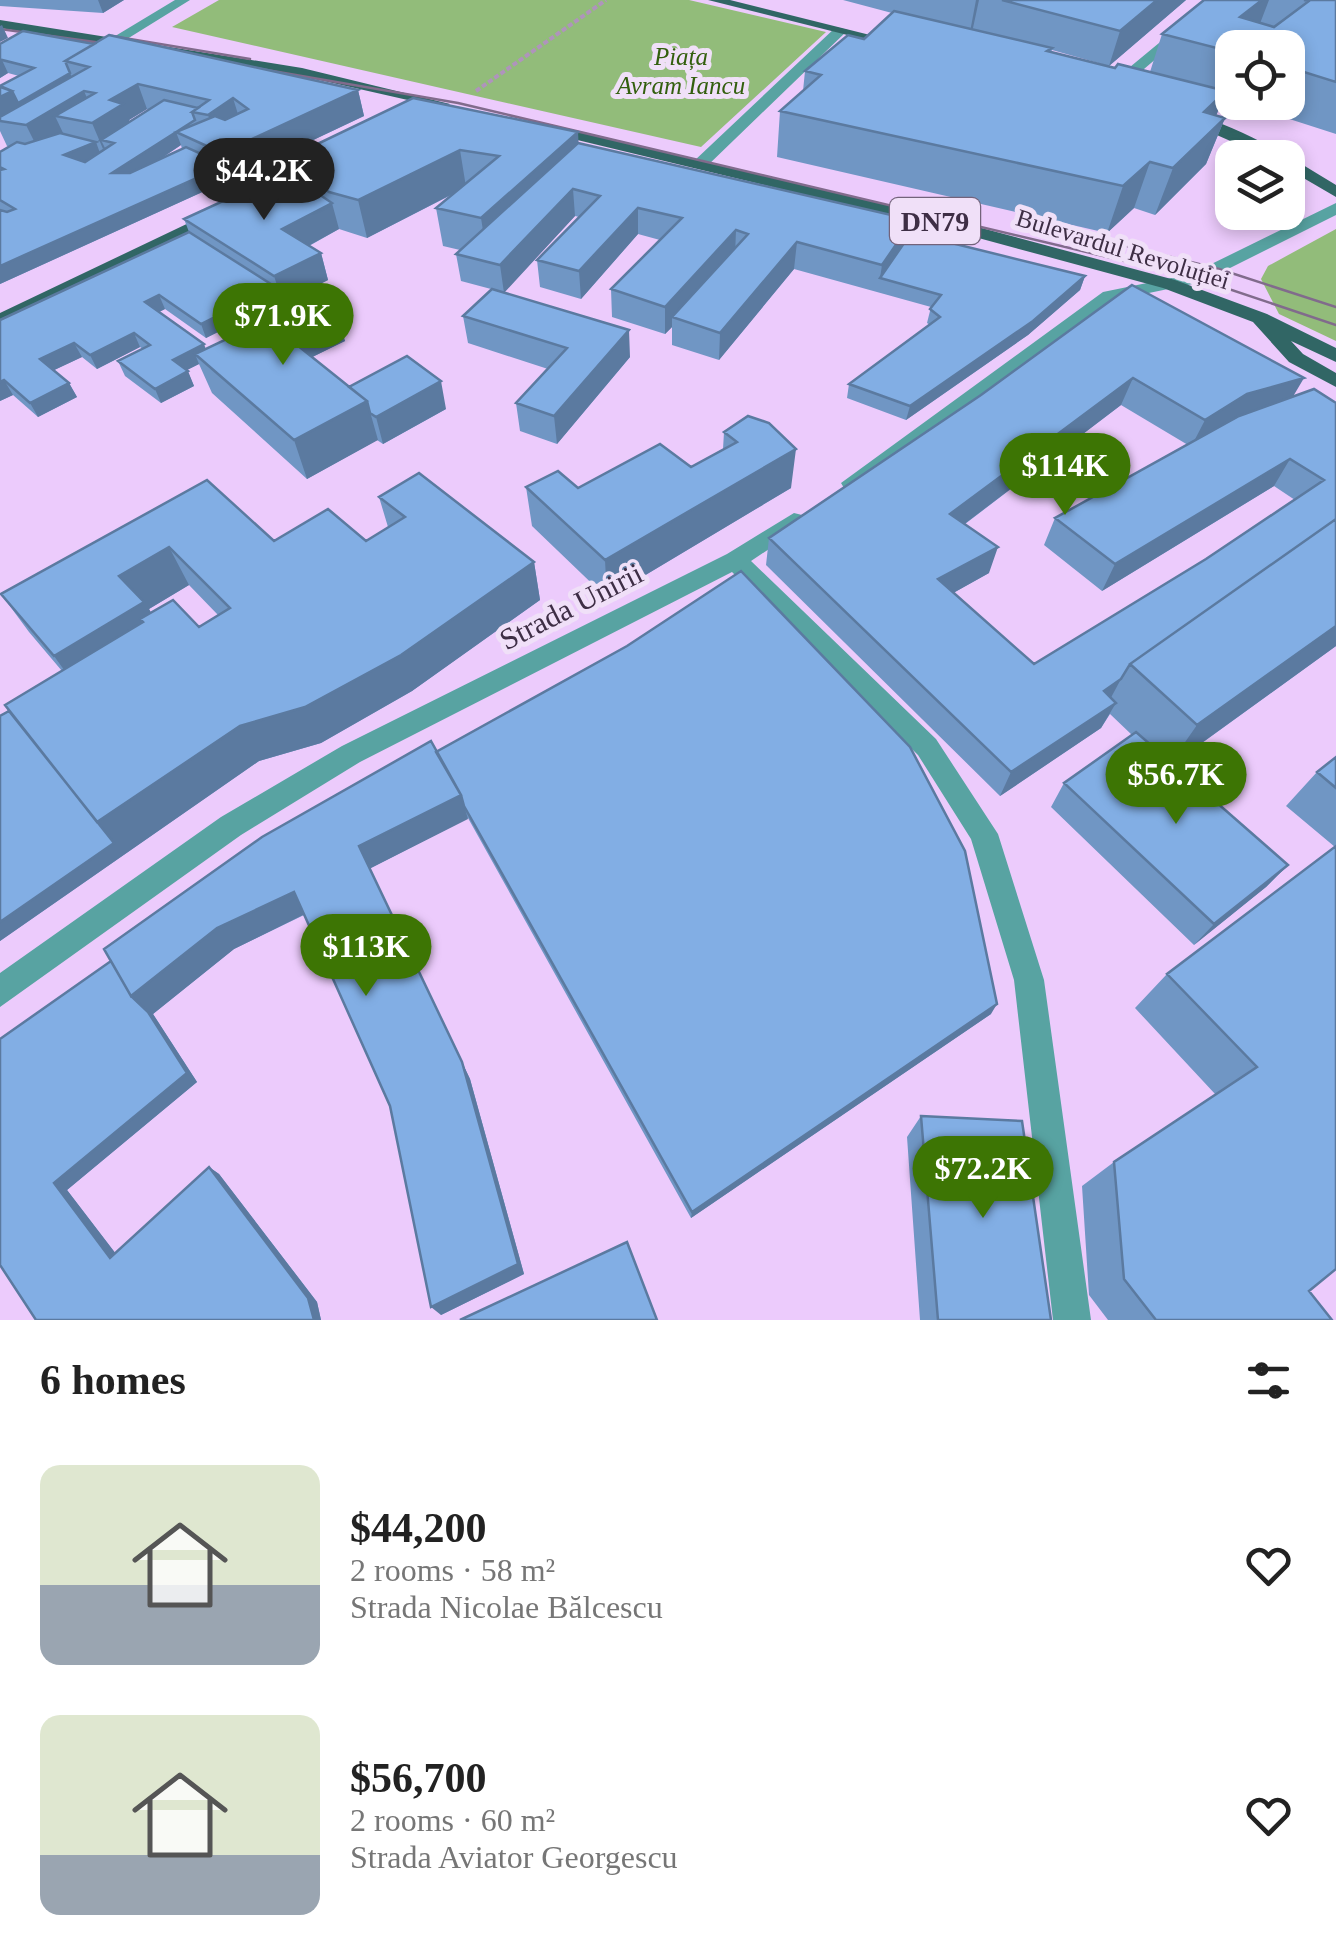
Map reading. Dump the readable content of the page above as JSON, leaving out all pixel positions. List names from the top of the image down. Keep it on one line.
{"streets":{"main road":["DN79","Bulevardul Revoluției"],"street":["Strada Unirii"]},"crossings":[["DN79","Bulevardul Revoluției"]],"parks":["Piața Avram Iancu"],"page":{"price":["$44.2K","$71.9K","$114K","$56.7K","$113K","$72.2K"],"heading":"6 homes","list":[{"name":"$44,200","note":"2 rooms · 58 m² · Strada Nicolae Bălcescu"},{"name":"$56,700","note":"2 rooms · 60 m² · Strada Aviator Georgescu"}]}}
